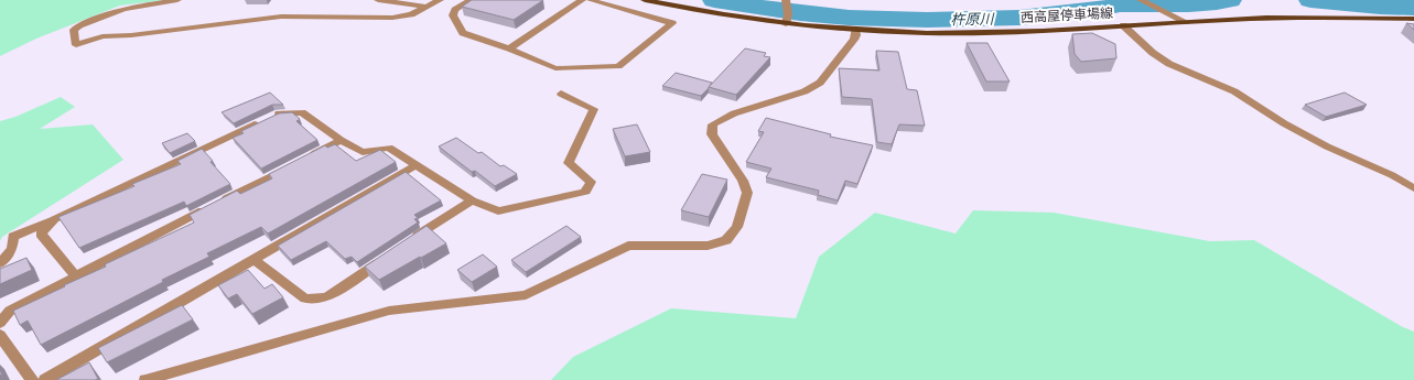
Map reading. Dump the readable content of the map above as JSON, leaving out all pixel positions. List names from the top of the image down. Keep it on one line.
{"streets":{"main road":["西高屋停車場線"]},"water":["杵原川"]}
